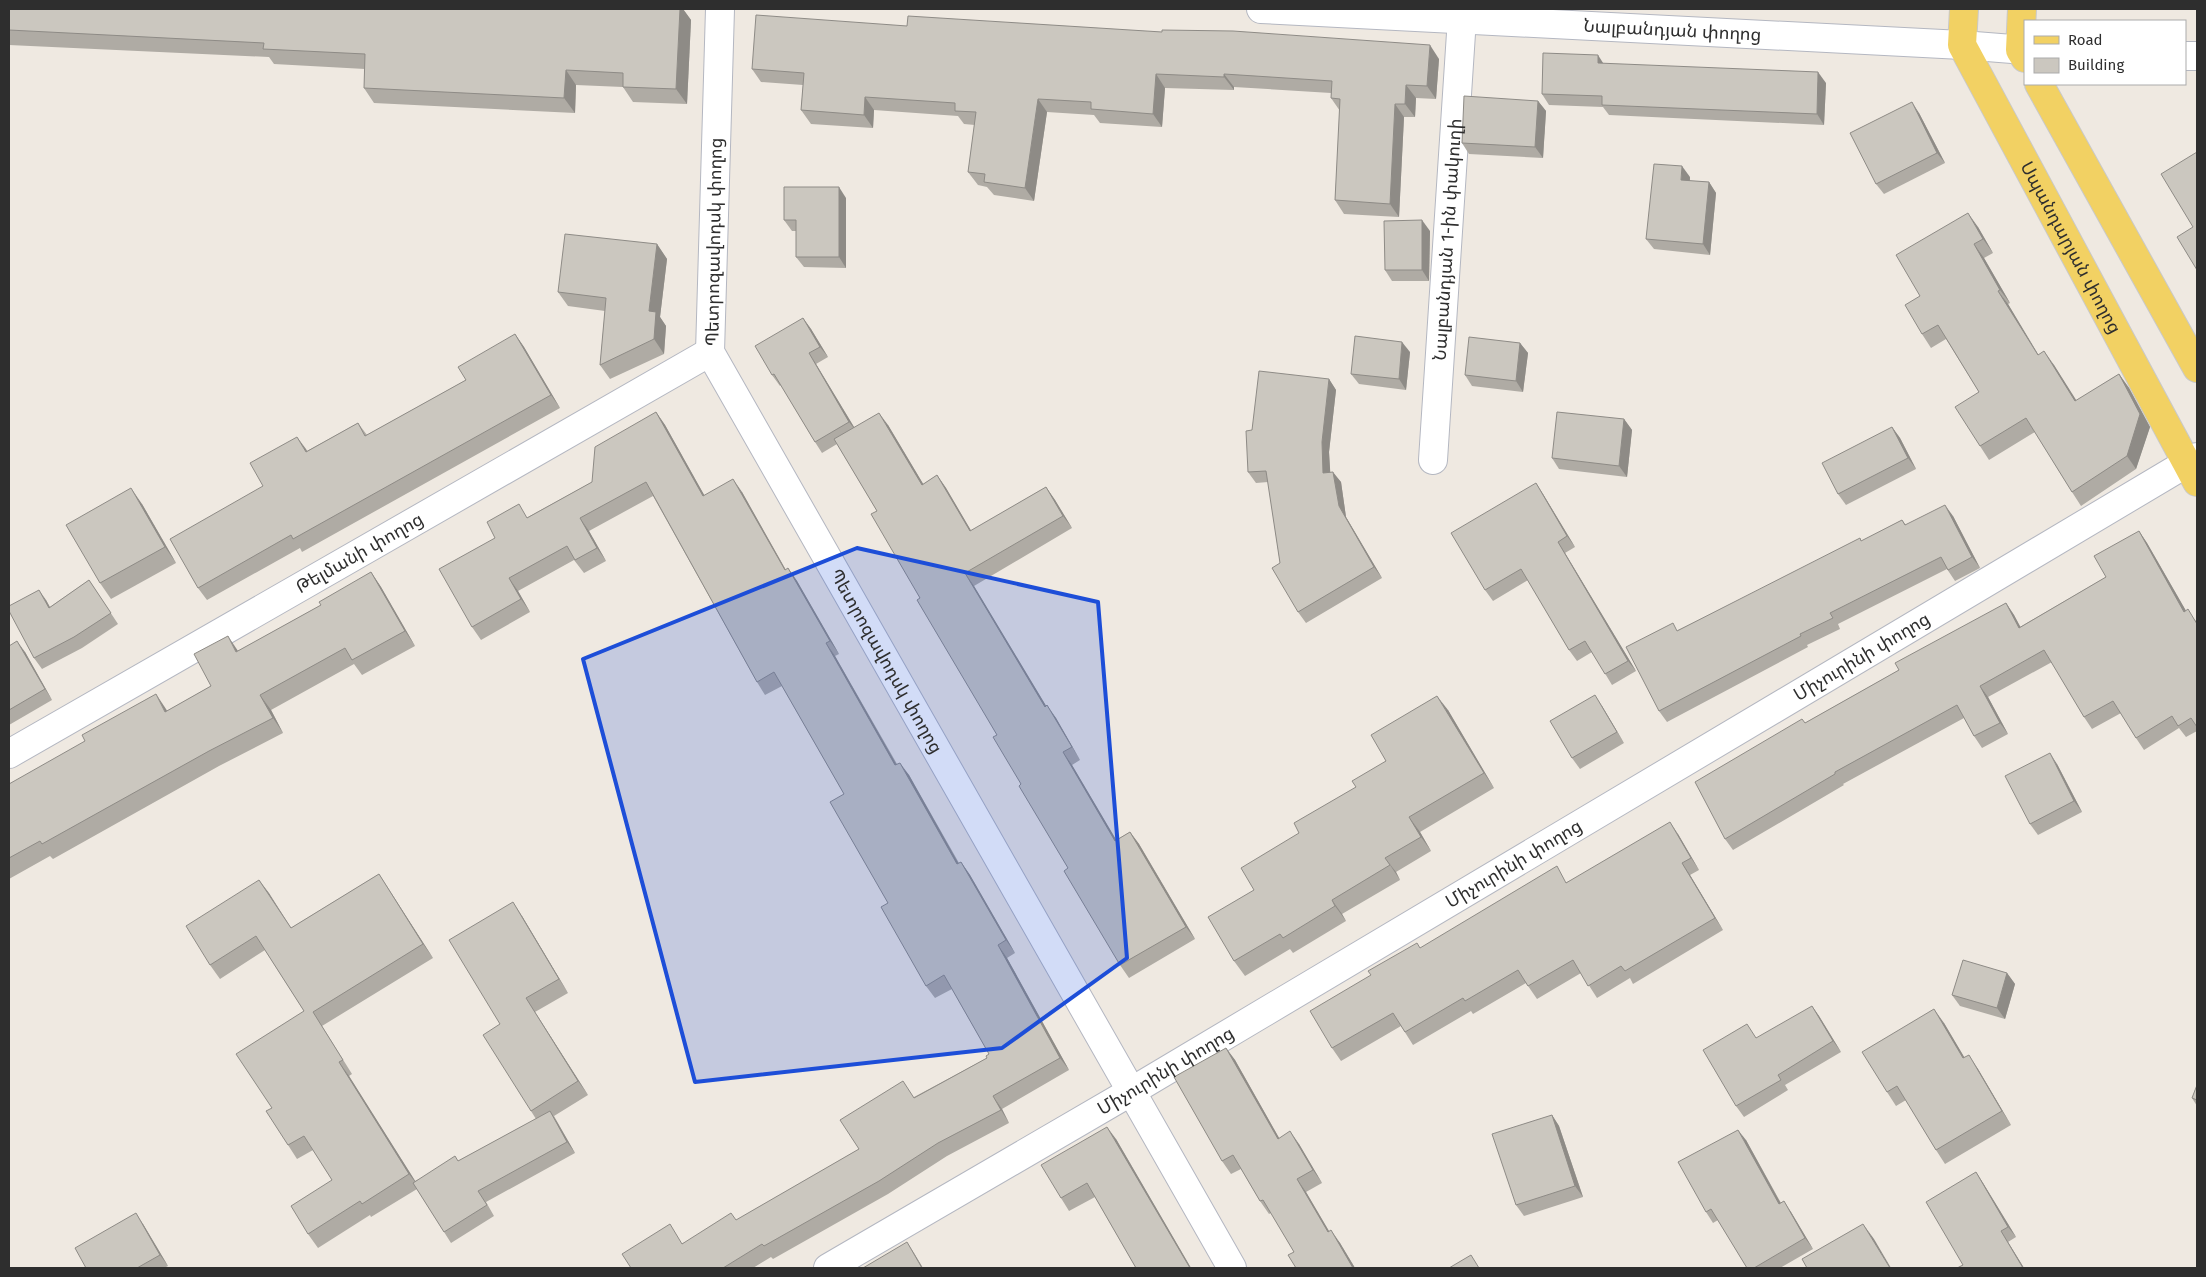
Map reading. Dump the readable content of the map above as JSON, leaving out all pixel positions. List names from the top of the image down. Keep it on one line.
{"streets":{"main road":["Սպանդարյան փողոց"],"street":["Նալբանդյան փողոց","Նալբանդյան 1-ին փակուղի","Պետրոզավոդսկ փողոց","Թելմանի փողոց","Միչուրինի փողոց"]},"crossings":[["Նալբանդյան փողոց","Նալբանդյան 1-ին փակուղի"],["Նալբանդյան փողոց","Սպանդարյան փողոց"],["Պետրոզավոդսկ փողոց","Թելմանի փողոց"],["Պետրոզավոդսկ փողոց","Միչուրինի փողոց"],["Սպանդարյան փողոց","Միչուրինի փողոց"]],"legend":["Road","Building"]}
